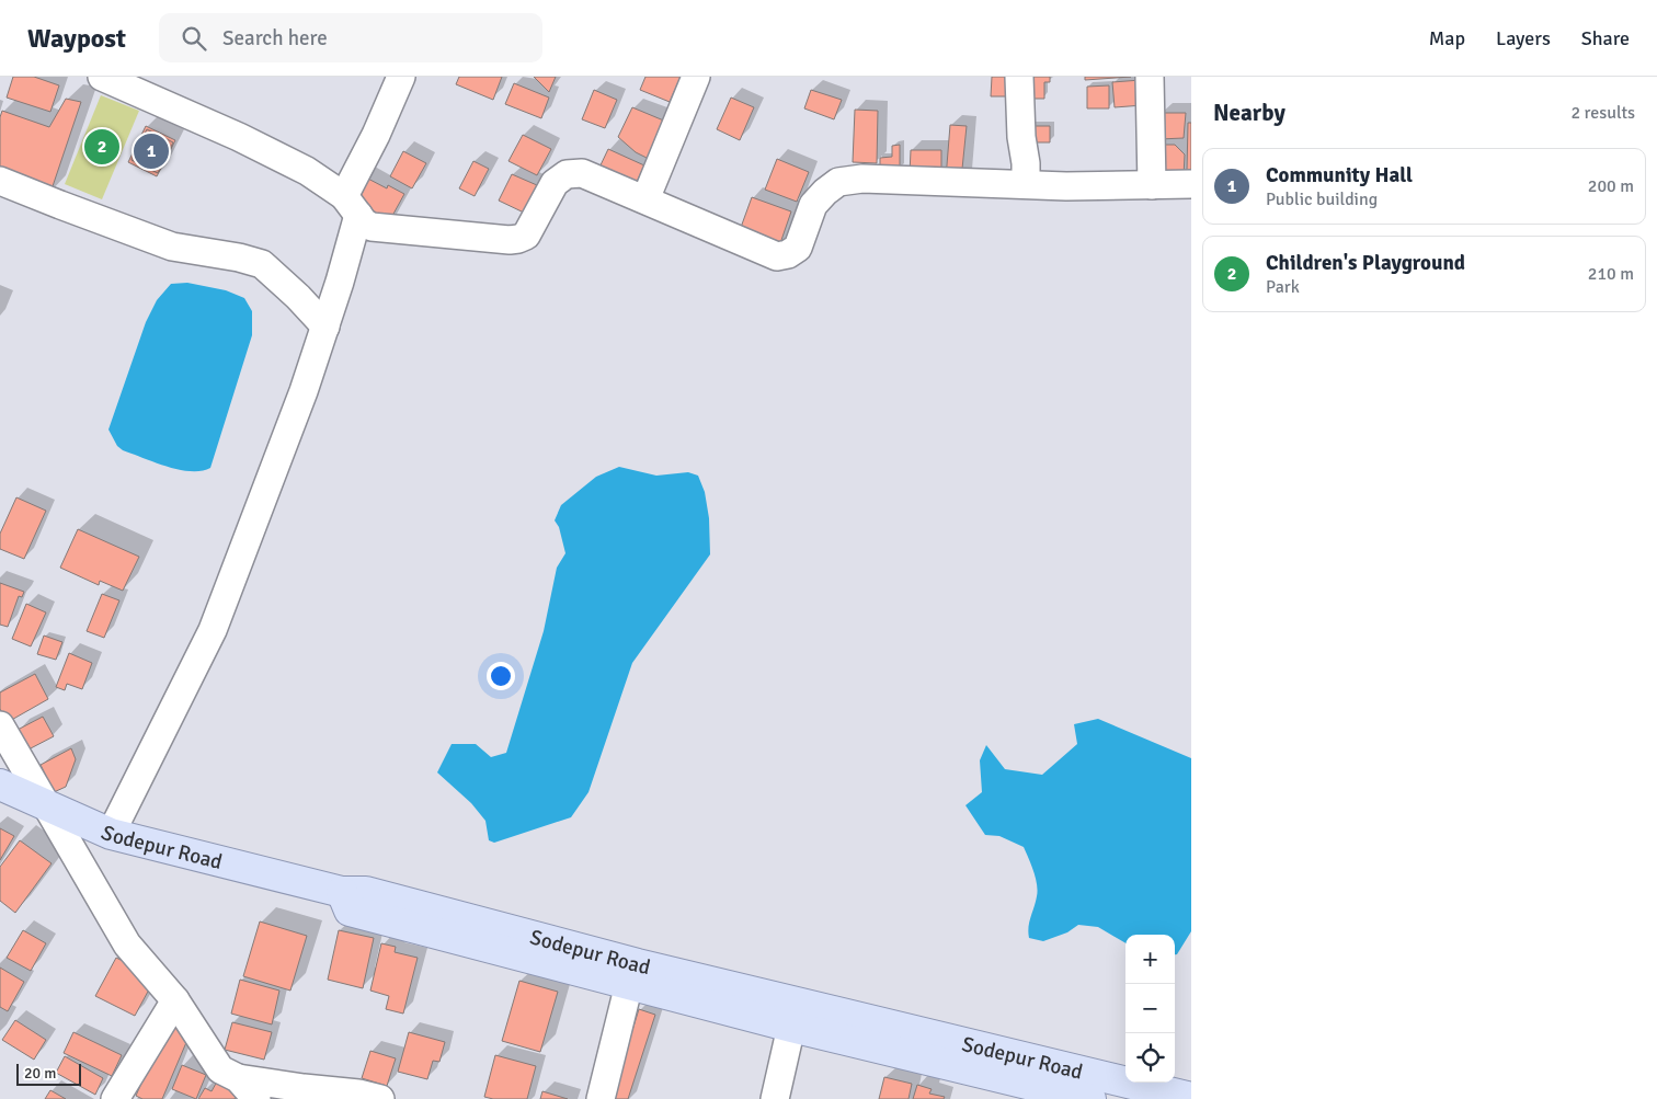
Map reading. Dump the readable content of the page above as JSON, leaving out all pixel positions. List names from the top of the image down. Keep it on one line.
{"streets":{"main road":["Sodepur Road"]},"scale_bar":"20 m","page":{"header":"Waypost","search":"Search here","nav":["Map","Layers","Share"],"heading":["Nearby","2 results"],"pins":["2","1"],"list":[{"mark":"1","name":"Community Hall","note":"Public building","value":"200 m"},{"mark":"2","name":"Children's Playground","note":"Park","value":"210 m"}],"map_buttons":["+","−"],"scale":"20 m"}}
